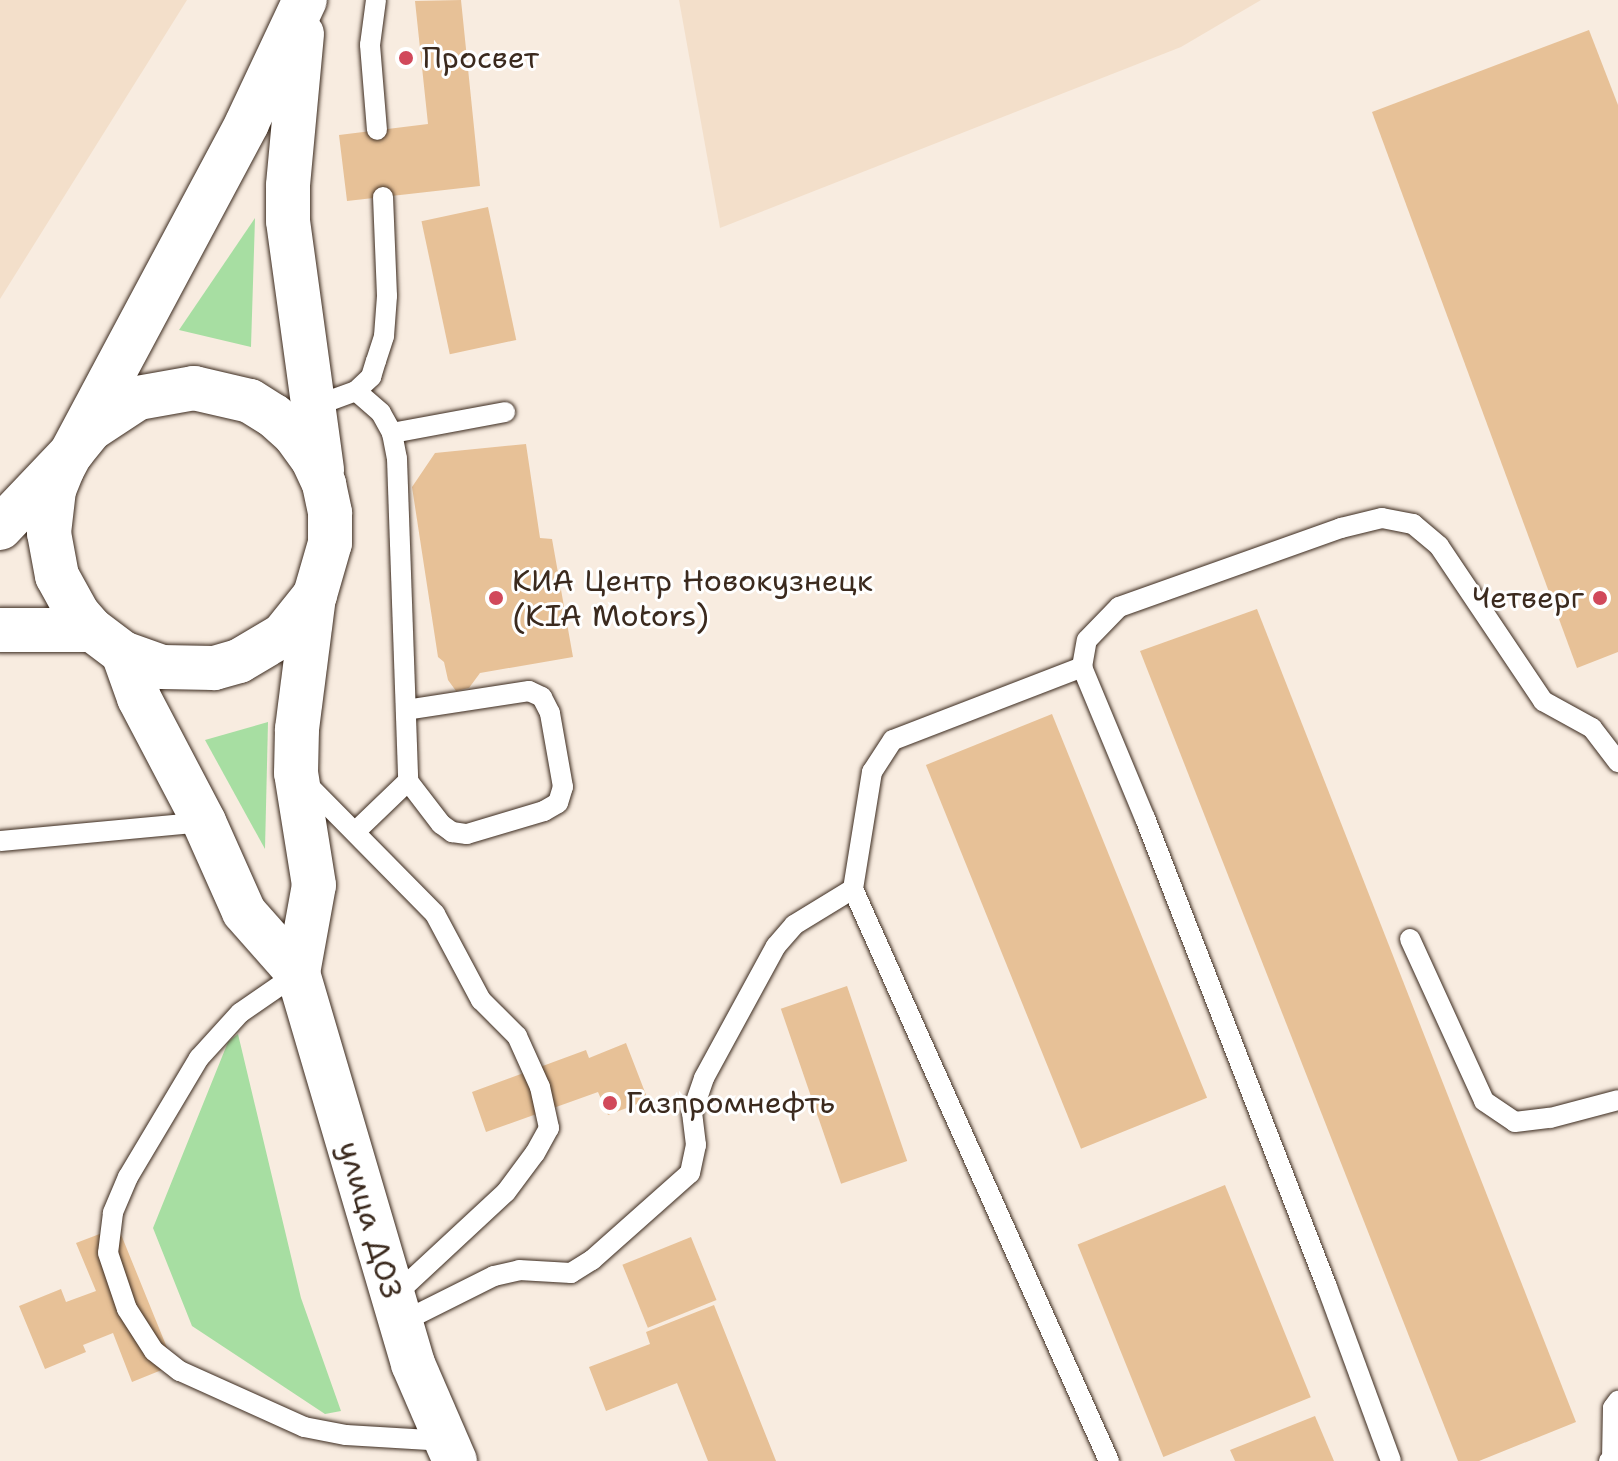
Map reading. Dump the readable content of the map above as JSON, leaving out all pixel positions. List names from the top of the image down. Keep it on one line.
{"streets":{"main road":["улица ДОЗ"]},"places":["Просвет","КИА Центр Новокузнецк (KIA Motors)","Четверг","Газпромнефть"]}
